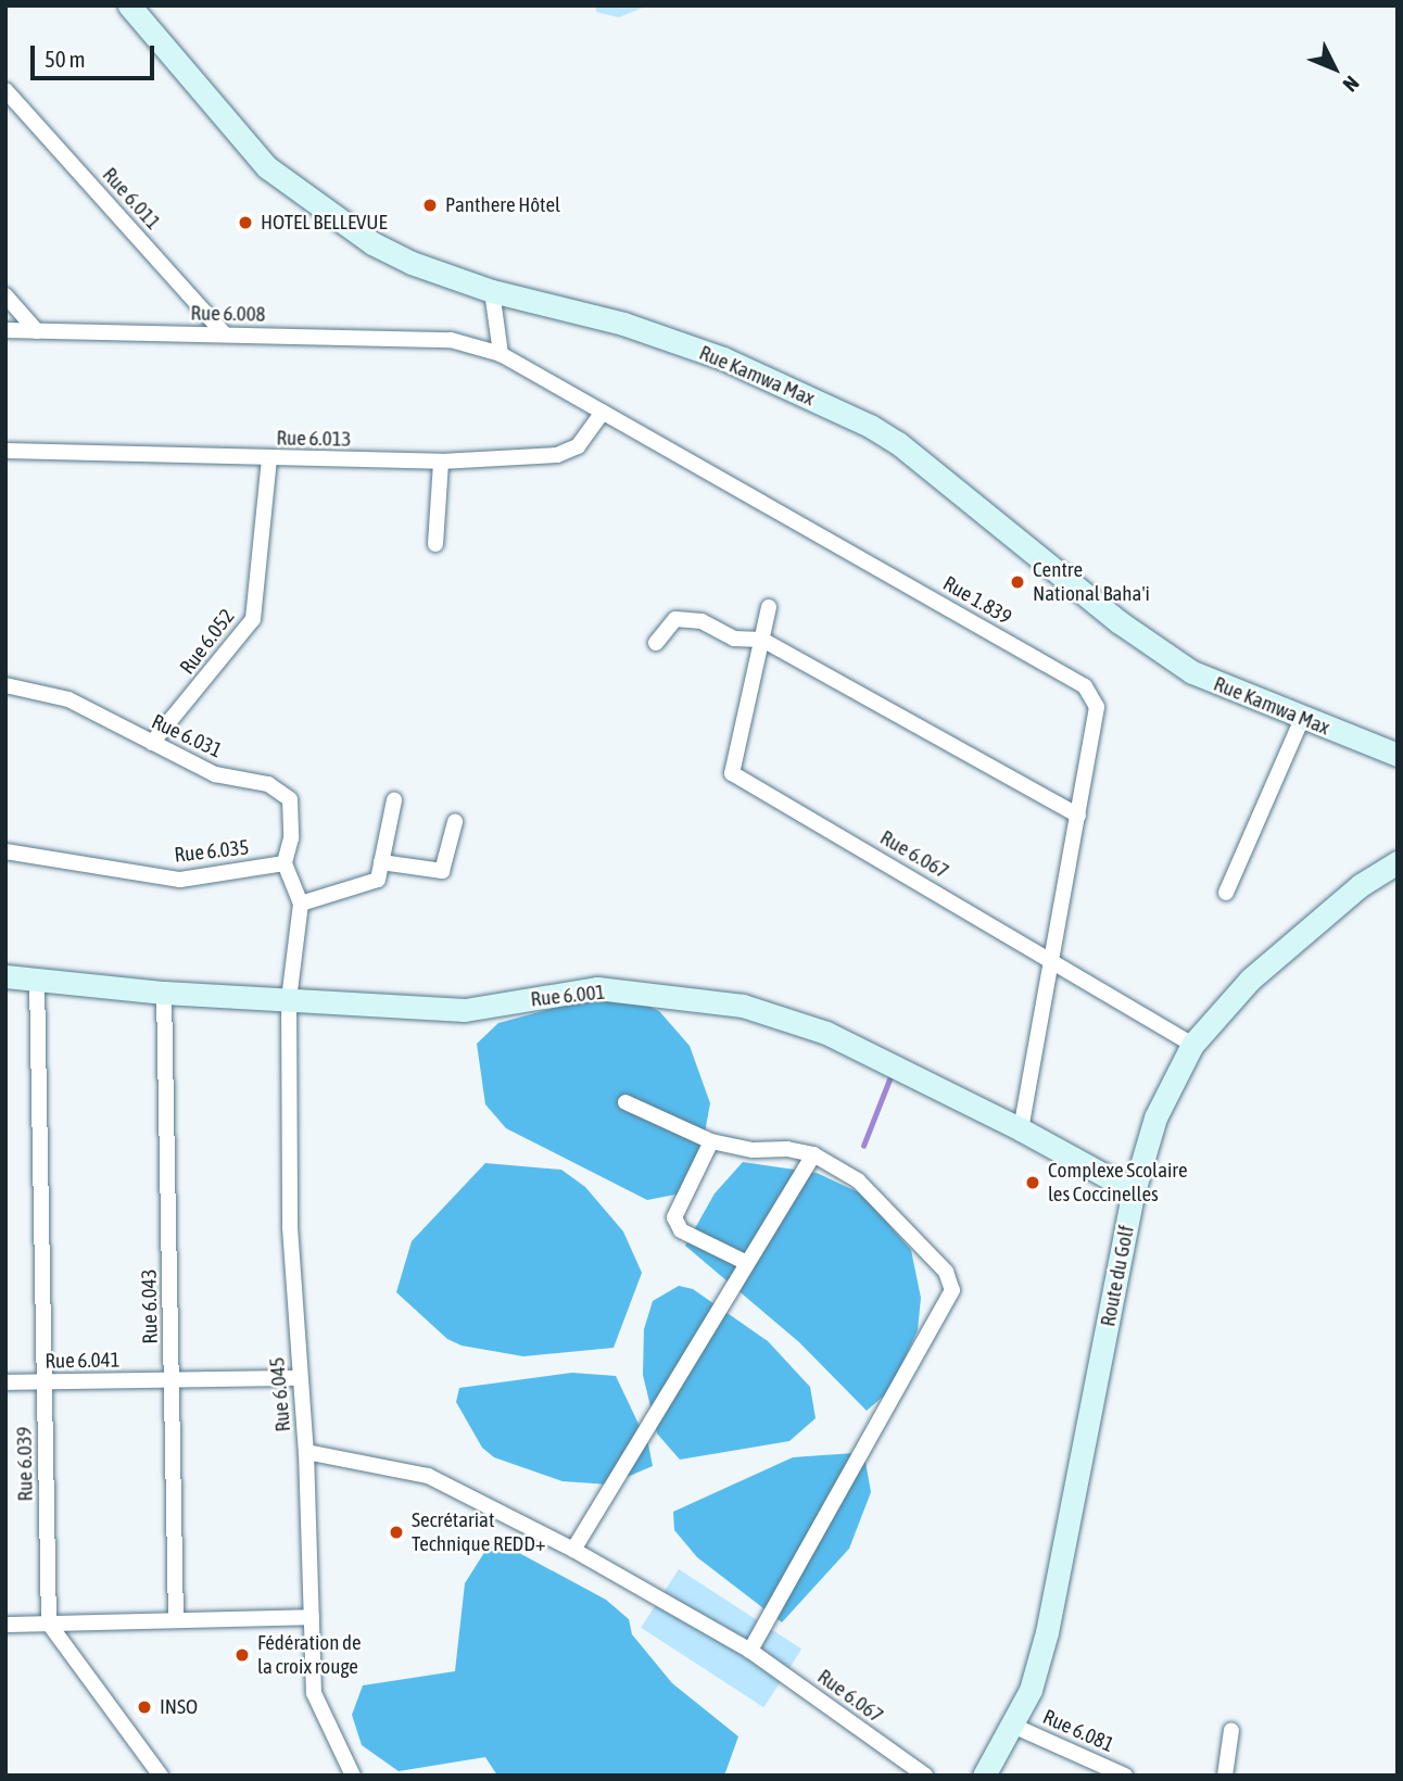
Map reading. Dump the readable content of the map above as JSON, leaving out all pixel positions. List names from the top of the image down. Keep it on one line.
{"streets":{"main road":["Rue Kamwa Max","Rue 6.001","Route du Golf"],"street":["Rue 6.011","Rue 6.008","Rue 6.013","Rue 1.839","Rue 6.052","Rue 6.031","Rue 6.035","Rue 6.067","Rue 6.043","Rue 6.041","Rue 6.045","Rue 6.039","Rue 6.081"]},"crossings":[["Rue 6.011","Rue 6.008"],["Rue 6.008","Rue 1.839"],["Rue 6.013","Rue 1.839"],["Rue 6.013","Rue 6.052"],["Rue 1.839","Rue 6.067"],["Rue 1.839","Rue 6.001"],["Rue 6.052","Rue 6.031"],["Rue 6.031","Rue 6.035"],["Rue 6.067","Route du Golf"],["Rue 6.067","Rue 6.045"],["Rue 6.001","Route du Golf"],["Rue 6.001","Rue 6.043"],["Rue 6.001","Rue 6.045"],["Rue 6.001","Rue 6.039"],["Route du Golf","Rue 6.081"],["Rue 6.043","Rue 6.041"],["Rue 6.041","Rue 6.045"],["Rue 6.041","Rue 6.039"]],"places":["Panthere Hôtel","HOTEL BELLEVUE","Centre National Baha'i","Complexe Scolaire les Coccinelles","Secrétariat Technique REDD+","Fédération de la croix rouge","INSO"],"scale_bar":"50 m","north":"bottom right"}
